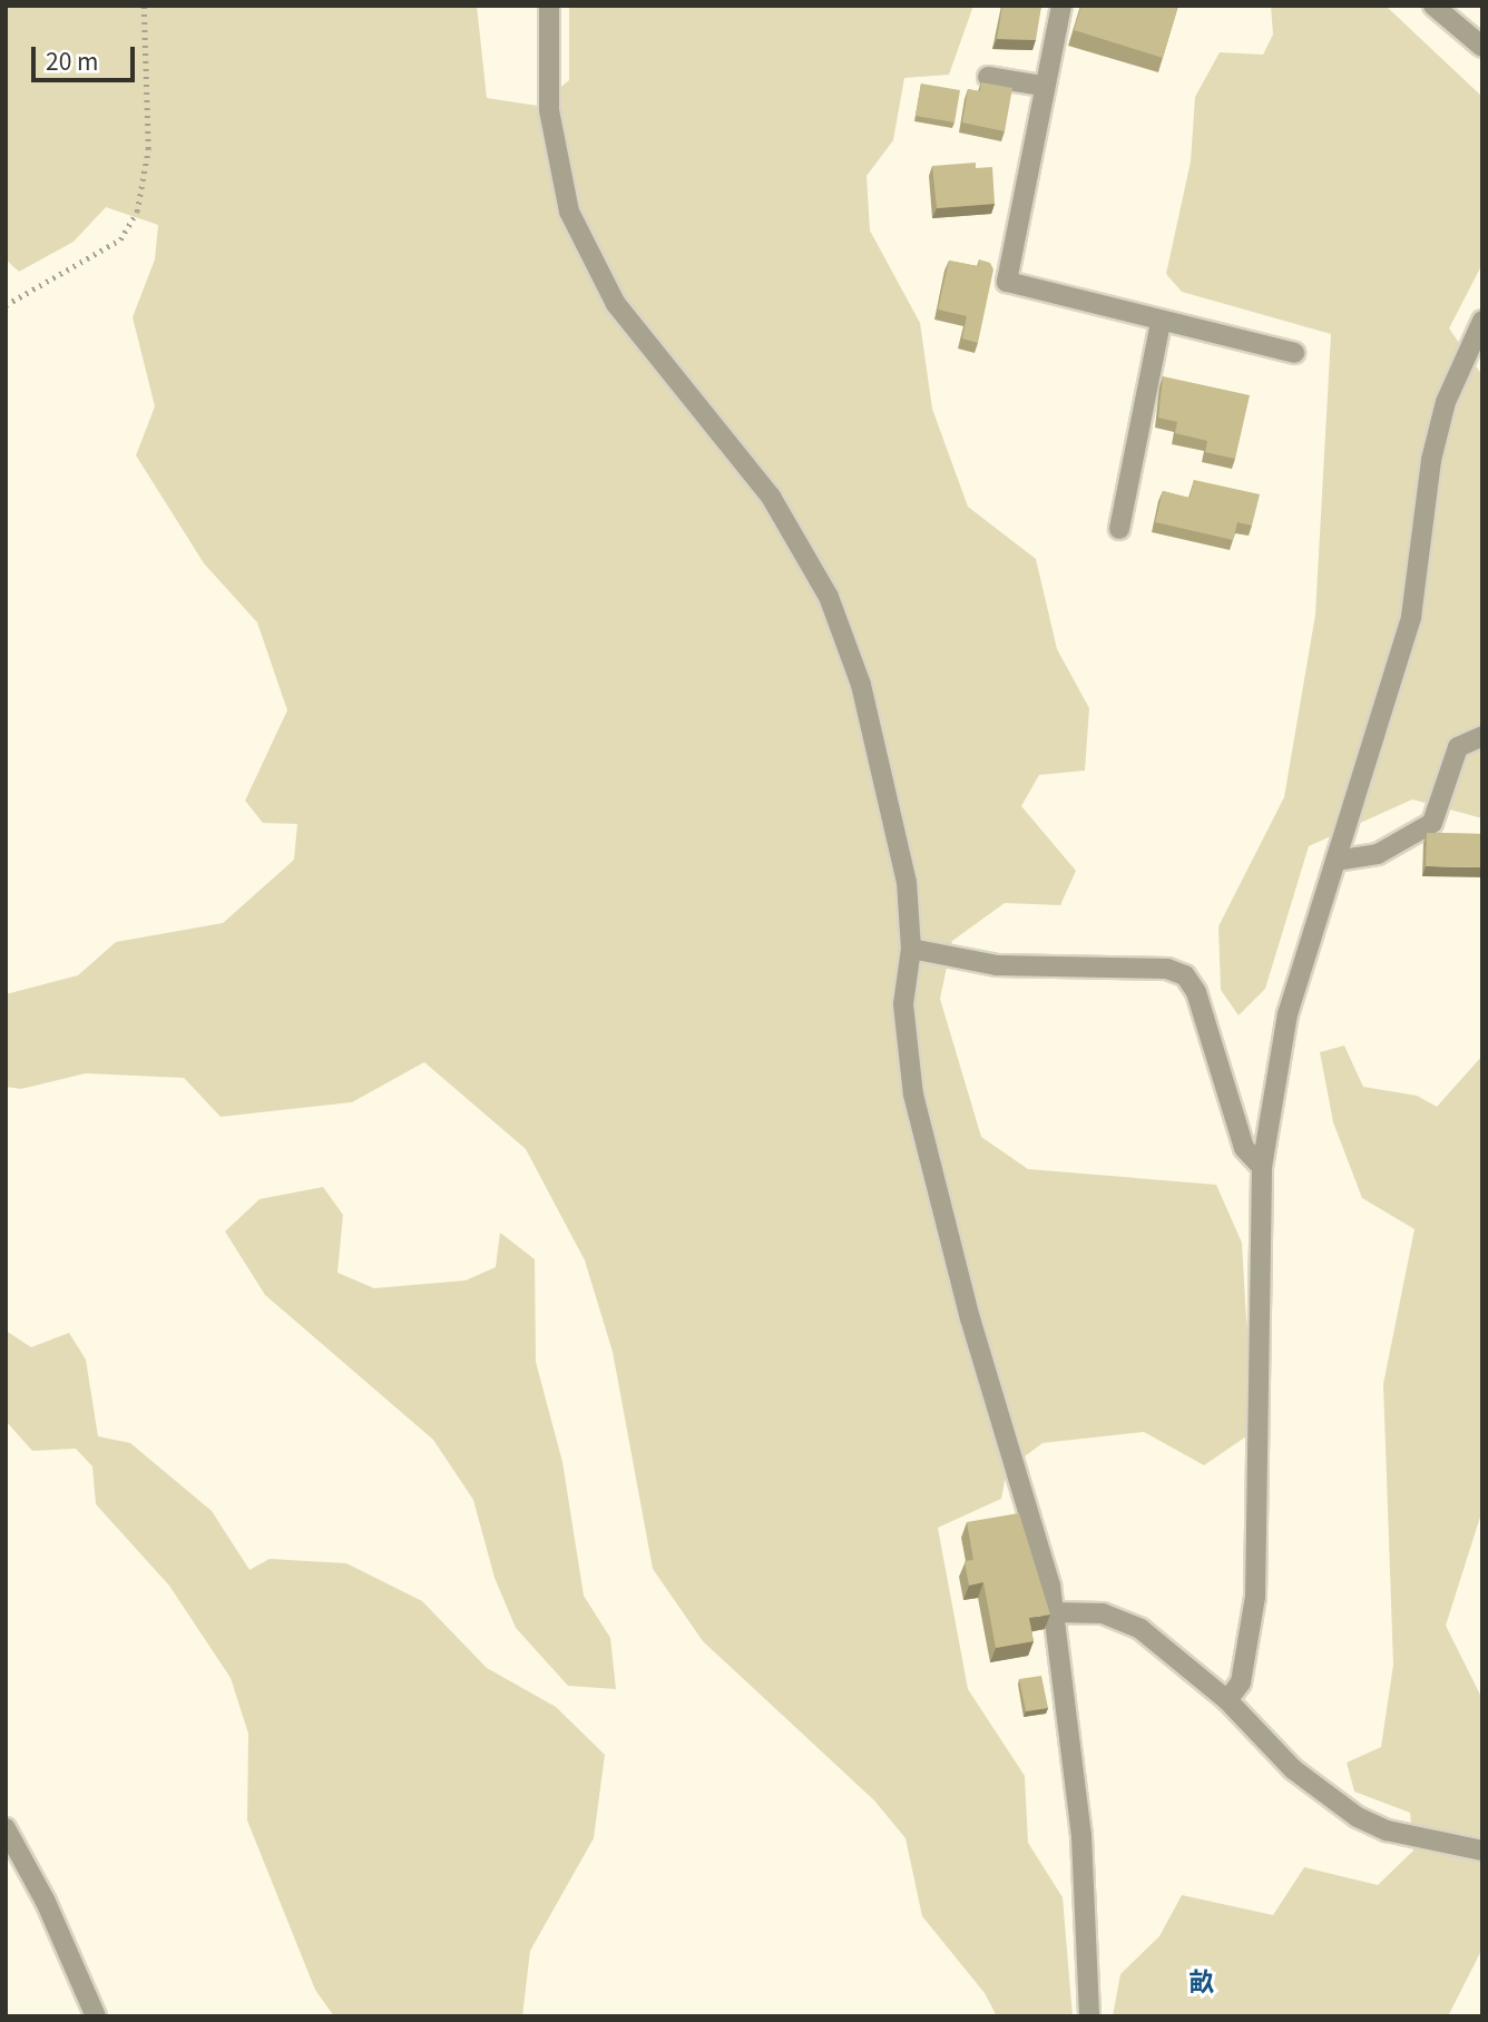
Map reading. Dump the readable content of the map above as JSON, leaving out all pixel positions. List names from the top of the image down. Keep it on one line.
{"districts":["畝"],"scale_bar":"20 m"}
